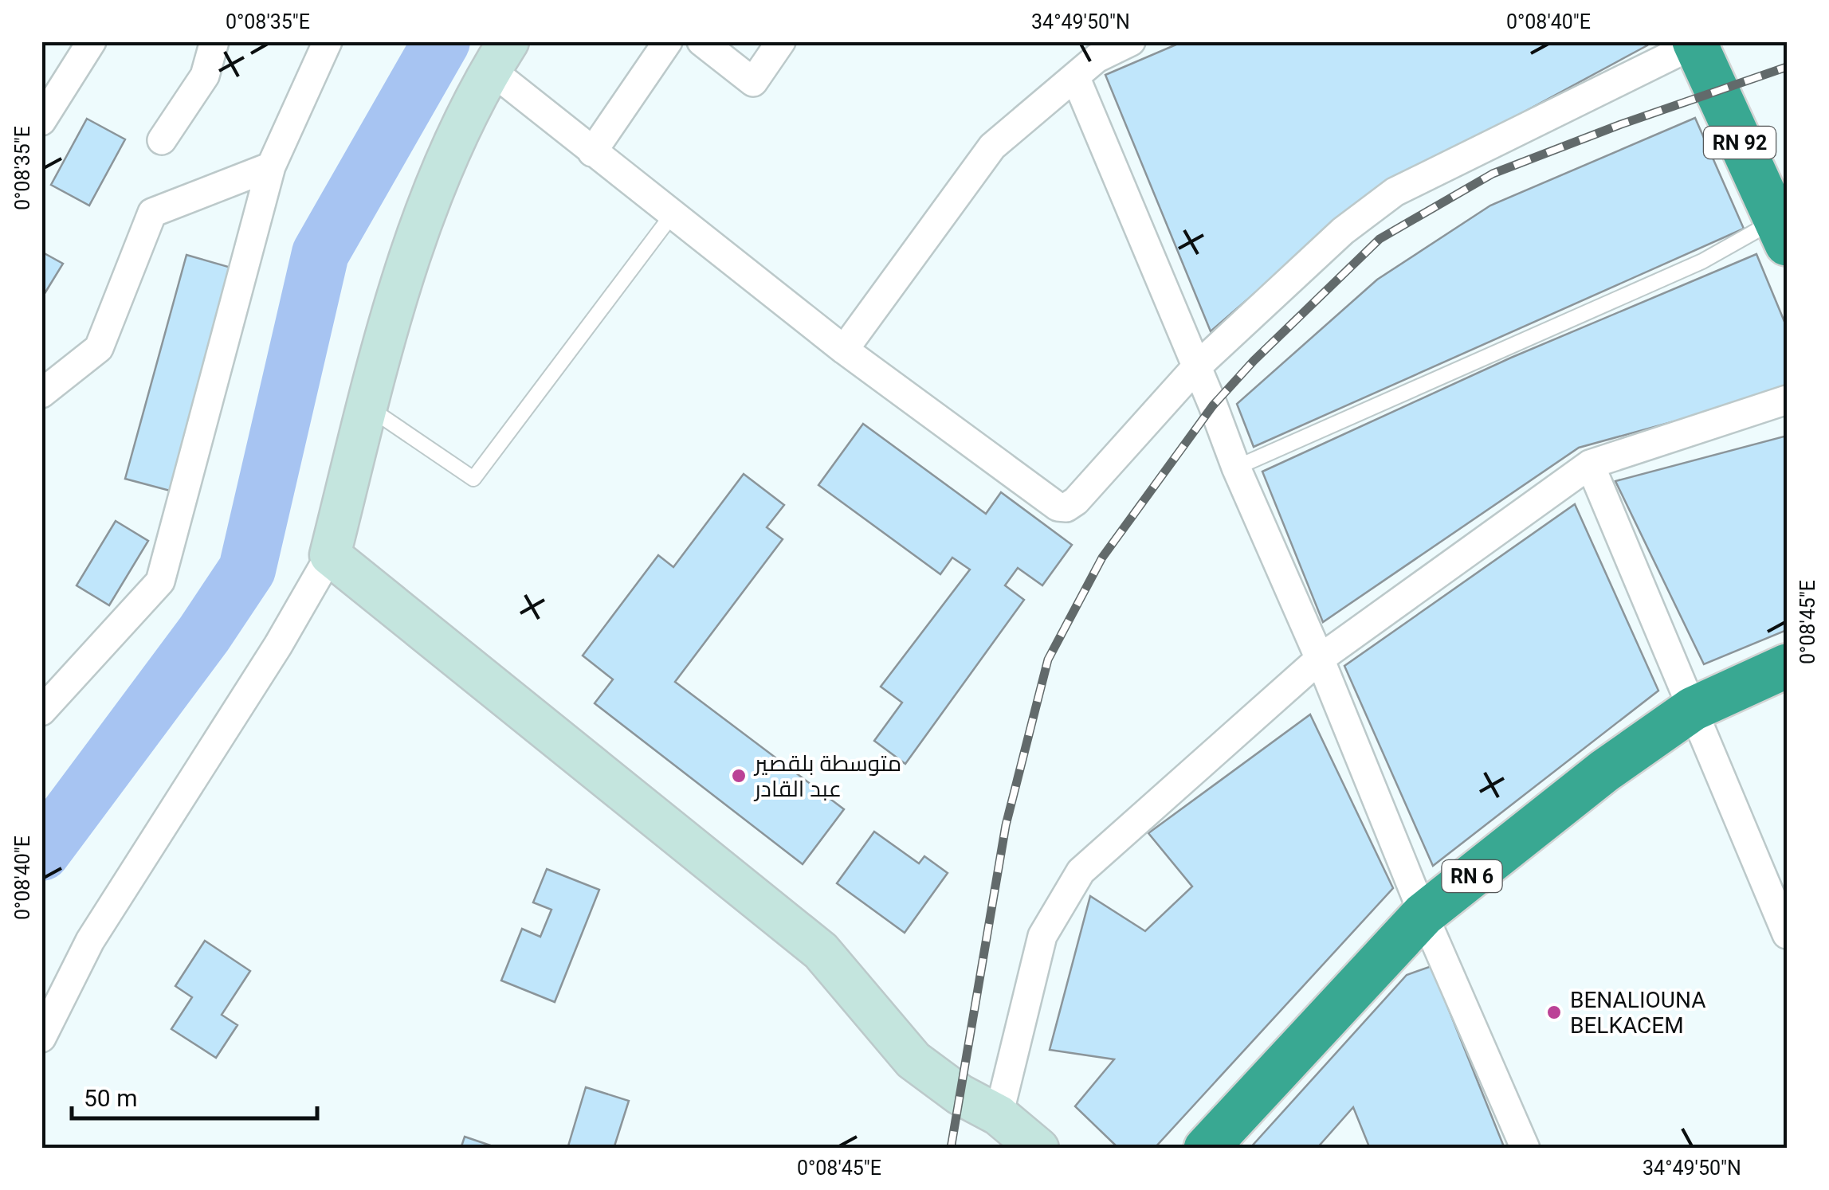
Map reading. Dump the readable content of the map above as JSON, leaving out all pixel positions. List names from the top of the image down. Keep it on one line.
{"streets":{"highway":["RN 92","RN 6"]},"places":["متوسطة بلقصير عبد القادر","BENALIOUNA BELKACEM"],"scale_bar":"50 m","coordinates":["0°08'35\"E","34°49'50\"N","0°08'40\"E","0°08'45\"E"]}
